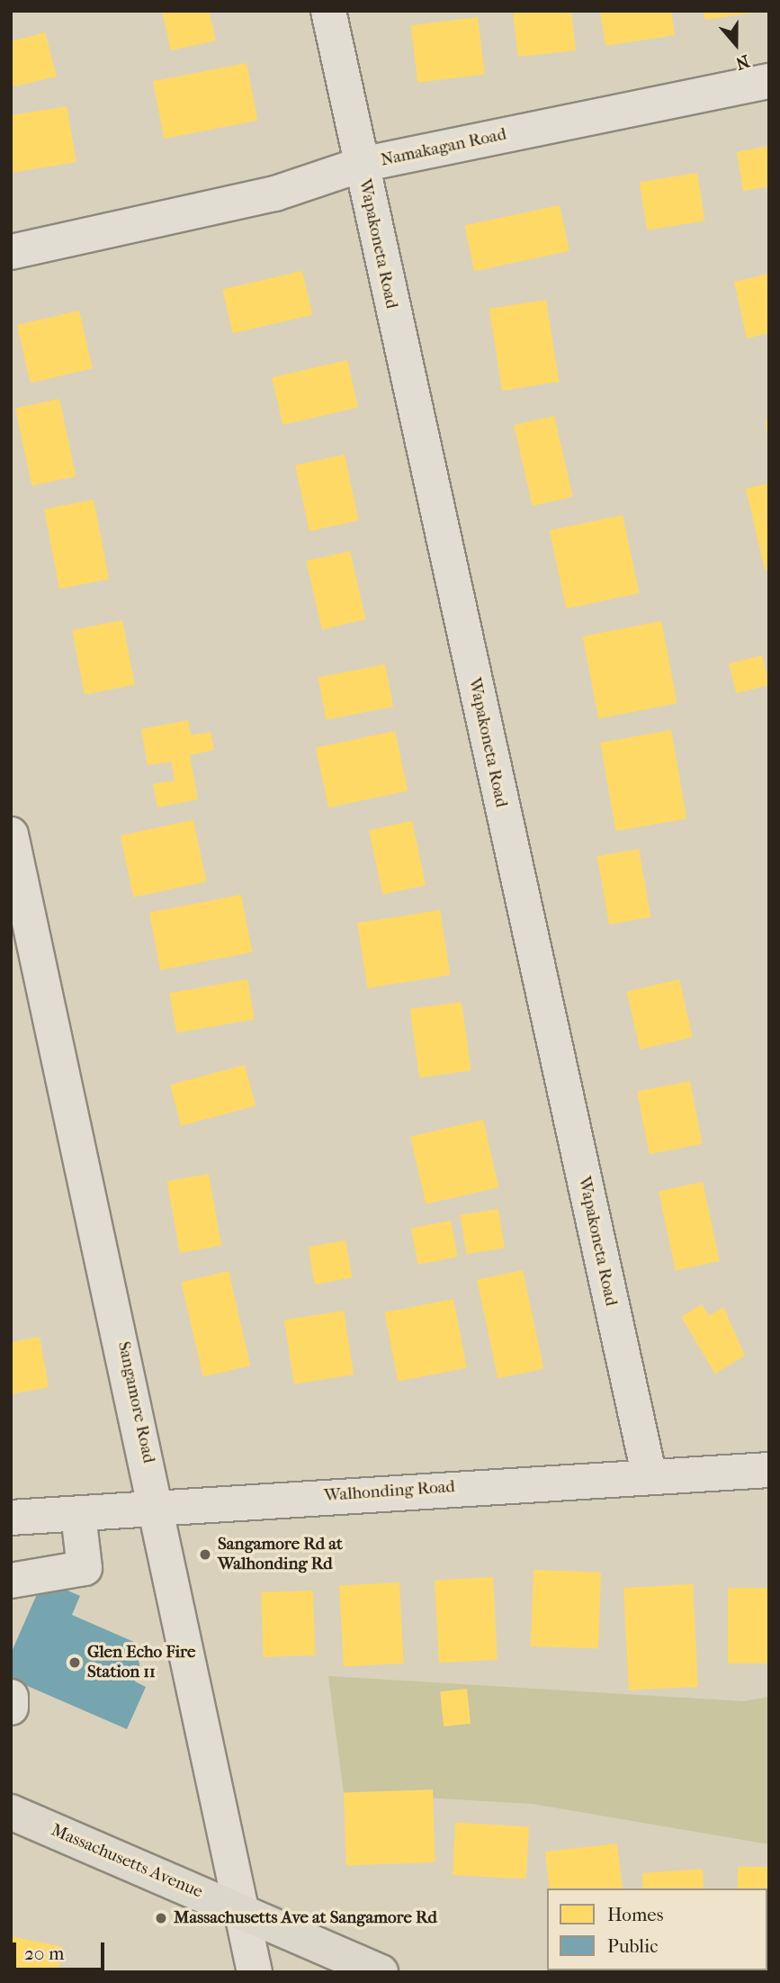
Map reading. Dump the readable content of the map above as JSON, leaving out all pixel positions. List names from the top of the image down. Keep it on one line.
{"streets":{"main road":["Massachusetts Avenue"],"street":["Namakagan Road","Wapakoneta Road","Sangamore Road","Walhonding Road"]},"crossings":[["Namakagan Road","Wapakoneta Road"],["Wapakoneta Road","Walhonding Road"],["Sangamore Road","Walhonding Road"],["Sangamore Road","Massachusetts Avenue"]],"places":["Sangamore Rd at Walhonding Rd","Glen Echo Fire Station 11","Massachusetts Ave at Sangamore Rd"],"legend":["Homes","Public"],"scale_bar":"20 m","north":"bottom"}
